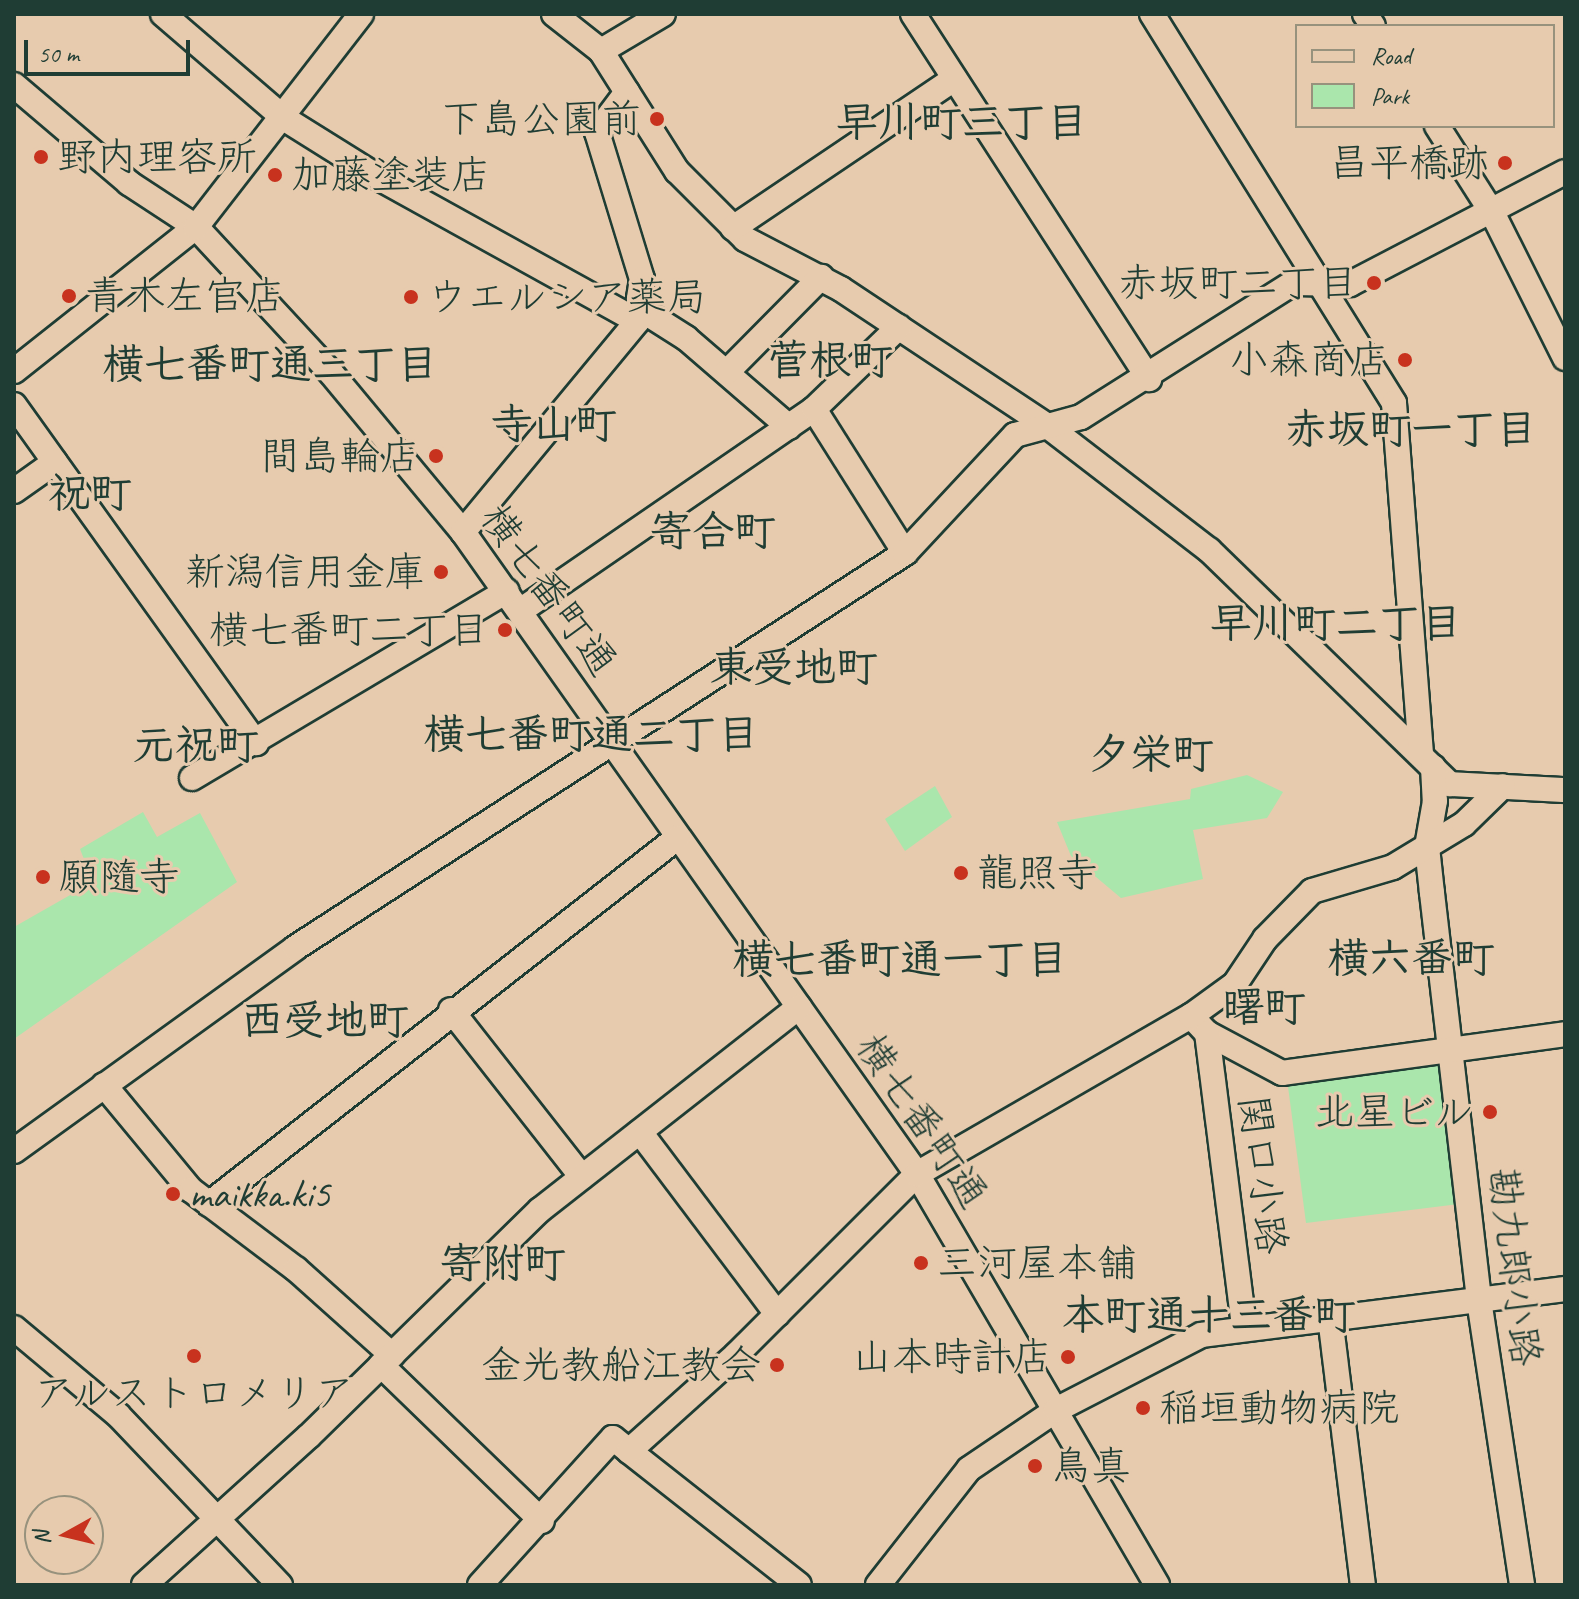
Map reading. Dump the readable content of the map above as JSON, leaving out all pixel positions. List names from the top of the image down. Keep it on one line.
{"streets":{"street":["横七番町通","関口小路","勘九郎小路"]},"districts":["早川町三丁目","菅根町","横七番町通三丁目","寺山町","赤坂町一丁目","祝町","寄合町","早川町二丁目","東受地町","横七番町通二丁目","元祝町","夕栄町","横六番町","横七番町通一丁目","曙町","西受地町","寄附町","本町通十三番町"],"places":["下島公園前","野内理容所","昌平橋跡","加藤塗装店","赤坂町二丁目","青木左官店","ウエルシア薬局","小森商店","間島輪店","新潟信用金庫","横七番町二丁目","龍照寺","願隨寺","北星ビル","maikka.ki5","三河屋本舗","アルストロメリア","山本時計店","金光教船江教会","稲垣動物病院","鳥真"],"legend":["Road","Park"],"scale_bar":"50 m","north":"left"}
